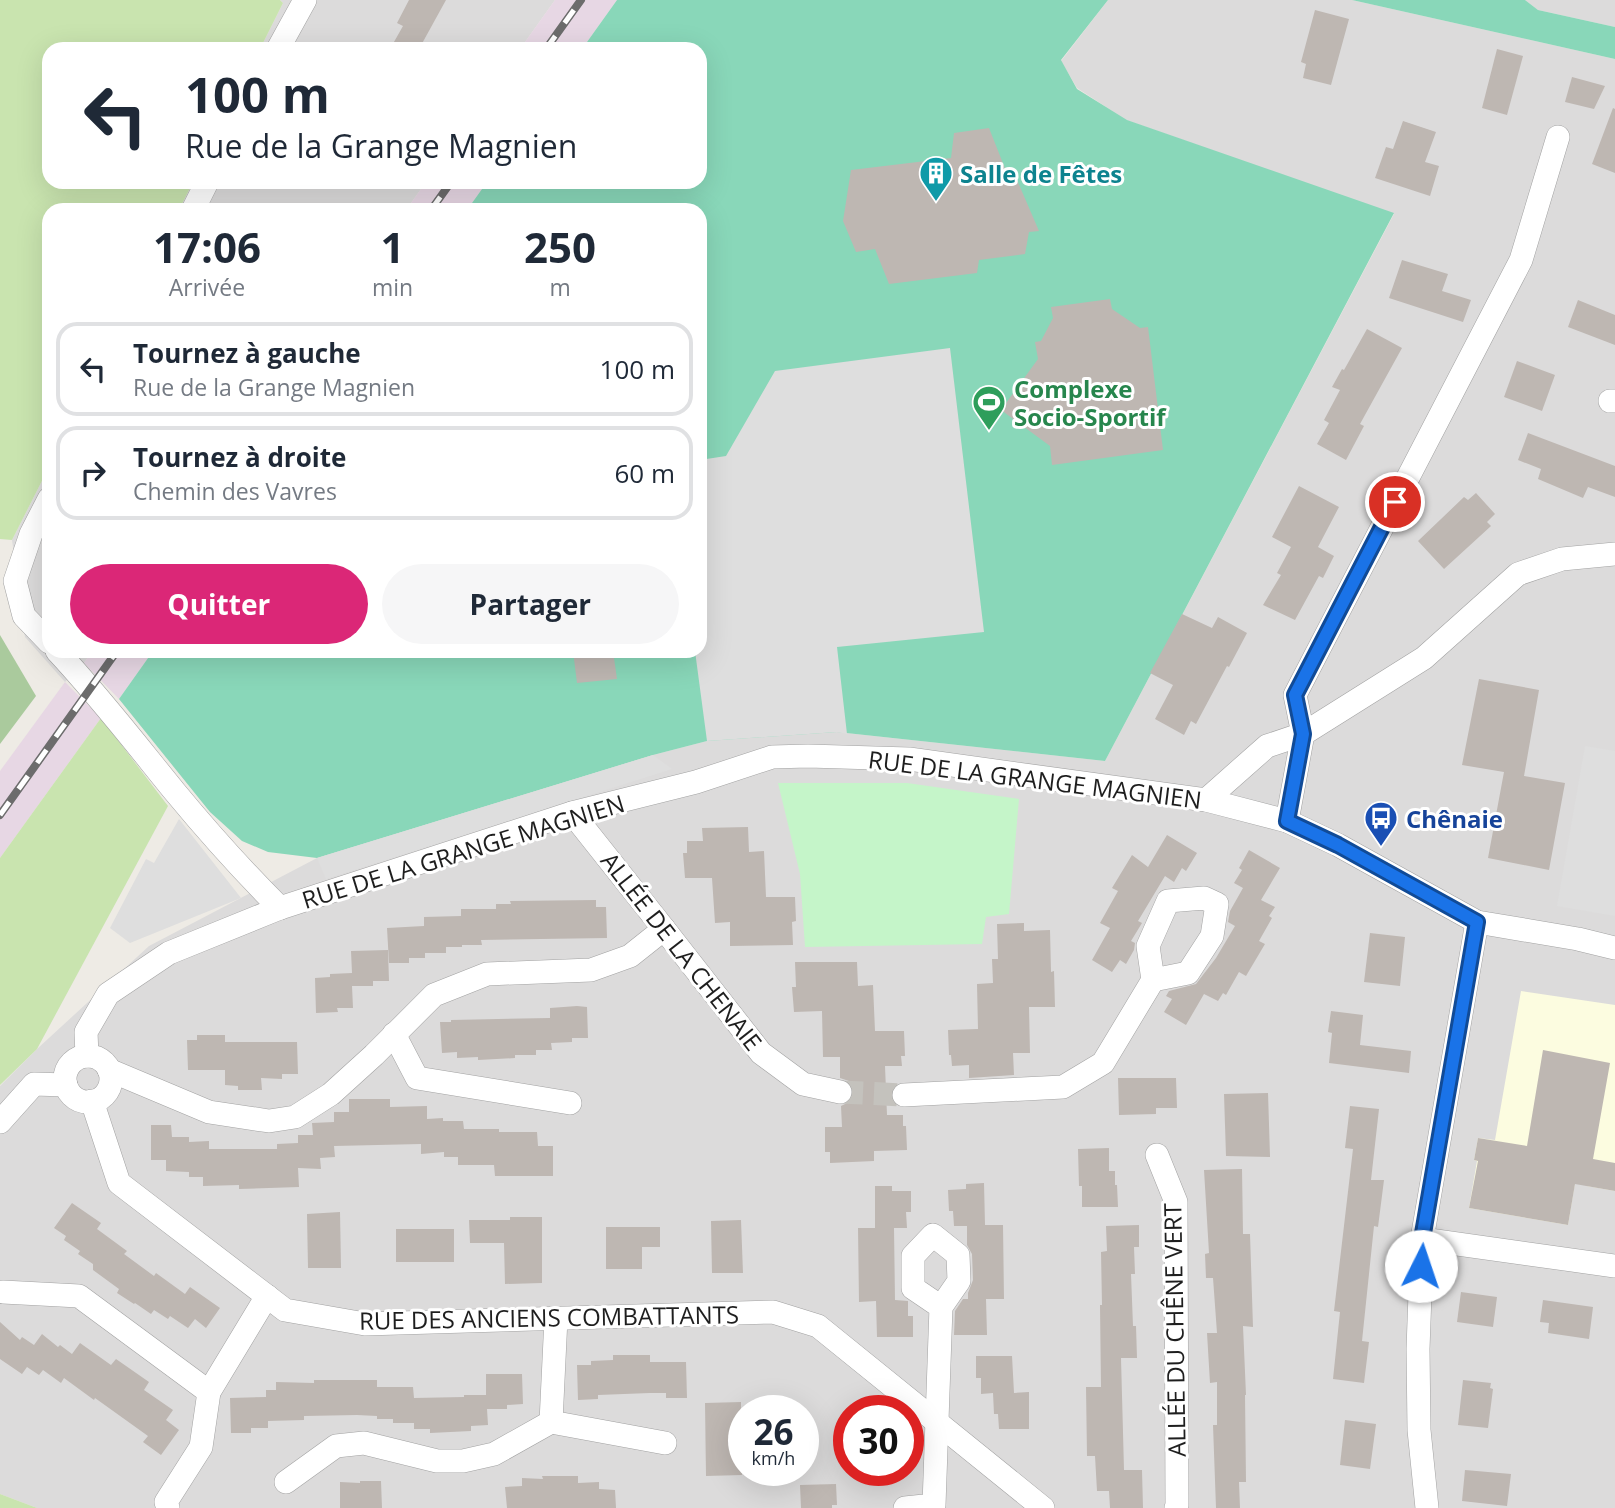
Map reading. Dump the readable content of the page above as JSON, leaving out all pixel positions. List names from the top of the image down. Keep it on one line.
{"streets":{"street":["RUE DE LA GRANGE MAGNIEN","ALLÉE DE LA CHENAIE","RUE DES ANCIENS COMBATTANTS","ALLÉE DU CHÊNE VERT"]},"crossings":[["RUE DE LA GRANGE MAGNIEN","ALLÉE DE LA CHENAIE"]],"places":{"building":["Salle de Fêtes"],"sports":["Complexe Socio-Sportif"],"bus stop":["Chênaie"]},"page":{"turn":["100 m","Rue de la Grange Magnien"],"eta":["17:06","Arrivée","1","min","250","m"],"list":[{"name":"Tournez à gauche","note":"Rue de la Grange Magnien","value":"100 m"},{"name":"Tournez à droite","note":"Chemin des Vavres","value":"60 m"}],"buttons":["Quitter","Partager"],"speed":"26 km/h","limit":"30"}}
